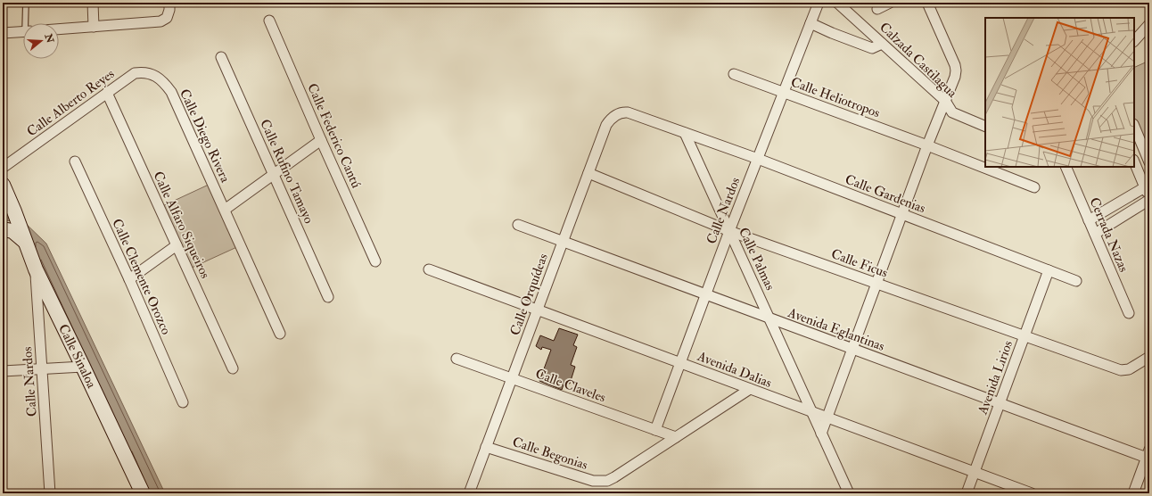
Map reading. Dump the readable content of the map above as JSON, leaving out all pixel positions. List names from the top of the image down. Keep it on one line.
{"streets":{"street":["Calzada Castilagua","Calle Heliotropos","Calle Alberto Reyes","Calle Diego Rivera","Calle Federico Cantú","Calle Rufino Tamayo","Calle Gardenias","Calle Nardos","Calle Alfaro Siqueiros","Cerrada Nazas","Calle Palmas","Calle Ficus","Calle Clemente Orozco","Calle Orquídeas","Avenida Eglantinas","Calle Sinaloa","Avenida Dalias","Avenida Lirios","Calle Claveles","Calle Begonias"]},"crossings":[["Calle Heliotropos","Calle Nardos"],["Calle Alberto Reyes","Calle Diego Rivera"],["Calle Alberto Reyes","Calle Alfaro Siqueiros"],["Calle Gardenias","Calle Nardos"],["Calle Gardenias","Calle Palmas"],["Calle Gardenias","Calle Orquídeas"],["Calle Gardenias","Avenida Lirios"],["Calle Nardos","Calle Palmas"],["Calle Nardos","Calle Ficus"],["Calle Nardos","Avenida Eglantinas"],["Calle Nardos","Calle Sinaloa"],["Calle Nardos","Avenida Dalias"],["Calle Nardos","Calle Claveles"],["Calle Palmas","Calle Ficus"],["Calle Palmas","Avenida Eglantinas"],["Calle Palmas","Avenida Dalias"],["Calle Ficus","Calle Orquídeas"],["Calle Ficus","Avenida Lirios"],["Calle Orquídeas","Avenida Eglantinas"],["Calle Orquídeas","Avenida Dalias"],["Calle Orquídeas","Calle Claveles"],["Calle Orquídeas","Calle Begonias"],["Avenida Eglantinas","Avenida Lirios"],["Avenida Dalias","Avenida Lirios"],["Calle Claveles","Calle Begonias"]],"north":"right"}
